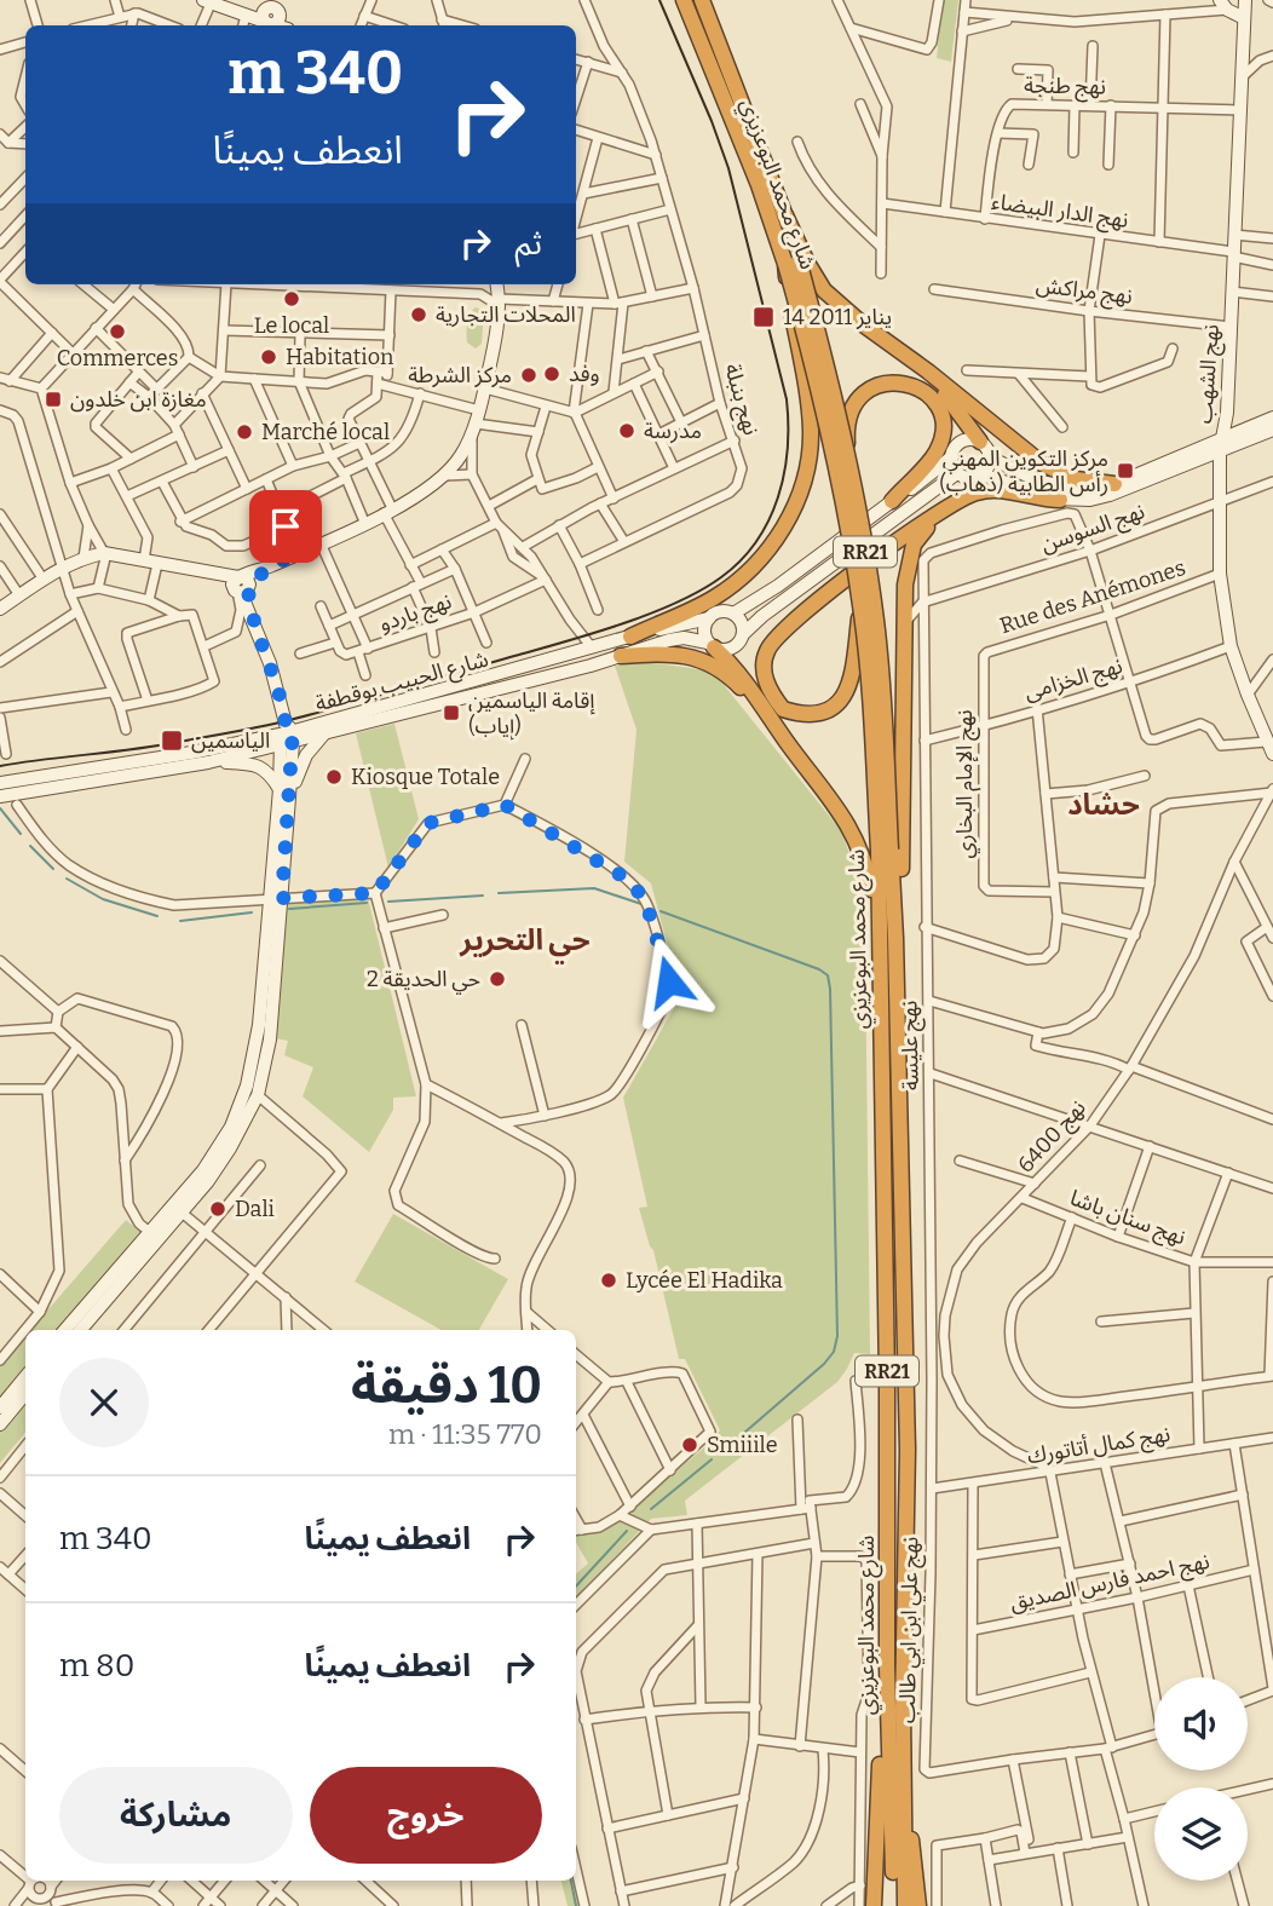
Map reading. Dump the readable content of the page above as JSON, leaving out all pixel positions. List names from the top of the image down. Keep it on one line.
{"streets":{"highway":["شارع محمد البوعزيزي","RR21"],"main road":["نهج الشهب","شارع الحبيب بوقطفة"],"street":["نهج طنجة","نهج الدار البيضاء","نهج مراكش","نهج بنبلة","نهج السوسن","Rue des Anémones","نهج باردو","نهج الخزامى","نهج الإمام البخاري","نهج عليسة","نهج 6400","نهج سنان باشا","نهج كمال أتاتورك","نهج احمد فارس الصديق","نهج علي ابن ابي طالب"]},"crossings":[["نهج طنجة","نهج الدار البيضاء"],["نهج طنجة","نهج الشهب"],["نهج الدار البيضاء","نهج الشهب"],["نهج مراكش","نهج الشهب"],["نهج الشهب","نهج السوسن"],["نهج الشهب","Rue des Anémones"],["نهج الشهب","نهج الخزامى"],["نهج السوسن","نهج عليسة"],["Rue des Anémones","نهج الإمام البخاري"],["نهج الخزامى","نهج الإمام البخاري"],["نهج الخزامى","نهج عليسة"],["نهج عليسة","نهج كمال أتاتورك"],["نهج عليسة","نهج علي ابن ابي طالب"],["نهج 6400","نهج سنان باشا"],["نهج 6400","نهج كمال أتاتورك"],["نهج كمال أتاتورك","نهج علي ابن ابي طالب"]],"districts":["حشاد","حي التحرير"],"places":{"other":["Le local","المحلات التجارية","Commerces","Habitation","وفد","مركز الشرطة","مدرسة","Marché local","Kiosque Totale","حي الحديقة 2","Dali","Lycée El Hadika","Smiiile"],"transit":["14 يناير 2011","مغازة ابن خلدون","مركز التكوين المهني رأس الطابية (ذهاب)","إقامة الياسمين (إياب)","الياسمين"]},"page":{"turn":["340 m","انعطف يمينًا"],"then":"ثم","heading":["10 دقيقة","770 m · 11:35"],"list":[{"name":"انعطف يمينًا","value":"340 m"},{"name":"انعطف يمينًا","value":"80 m"}],"buttons":["خروج","مشاركة"]}}
